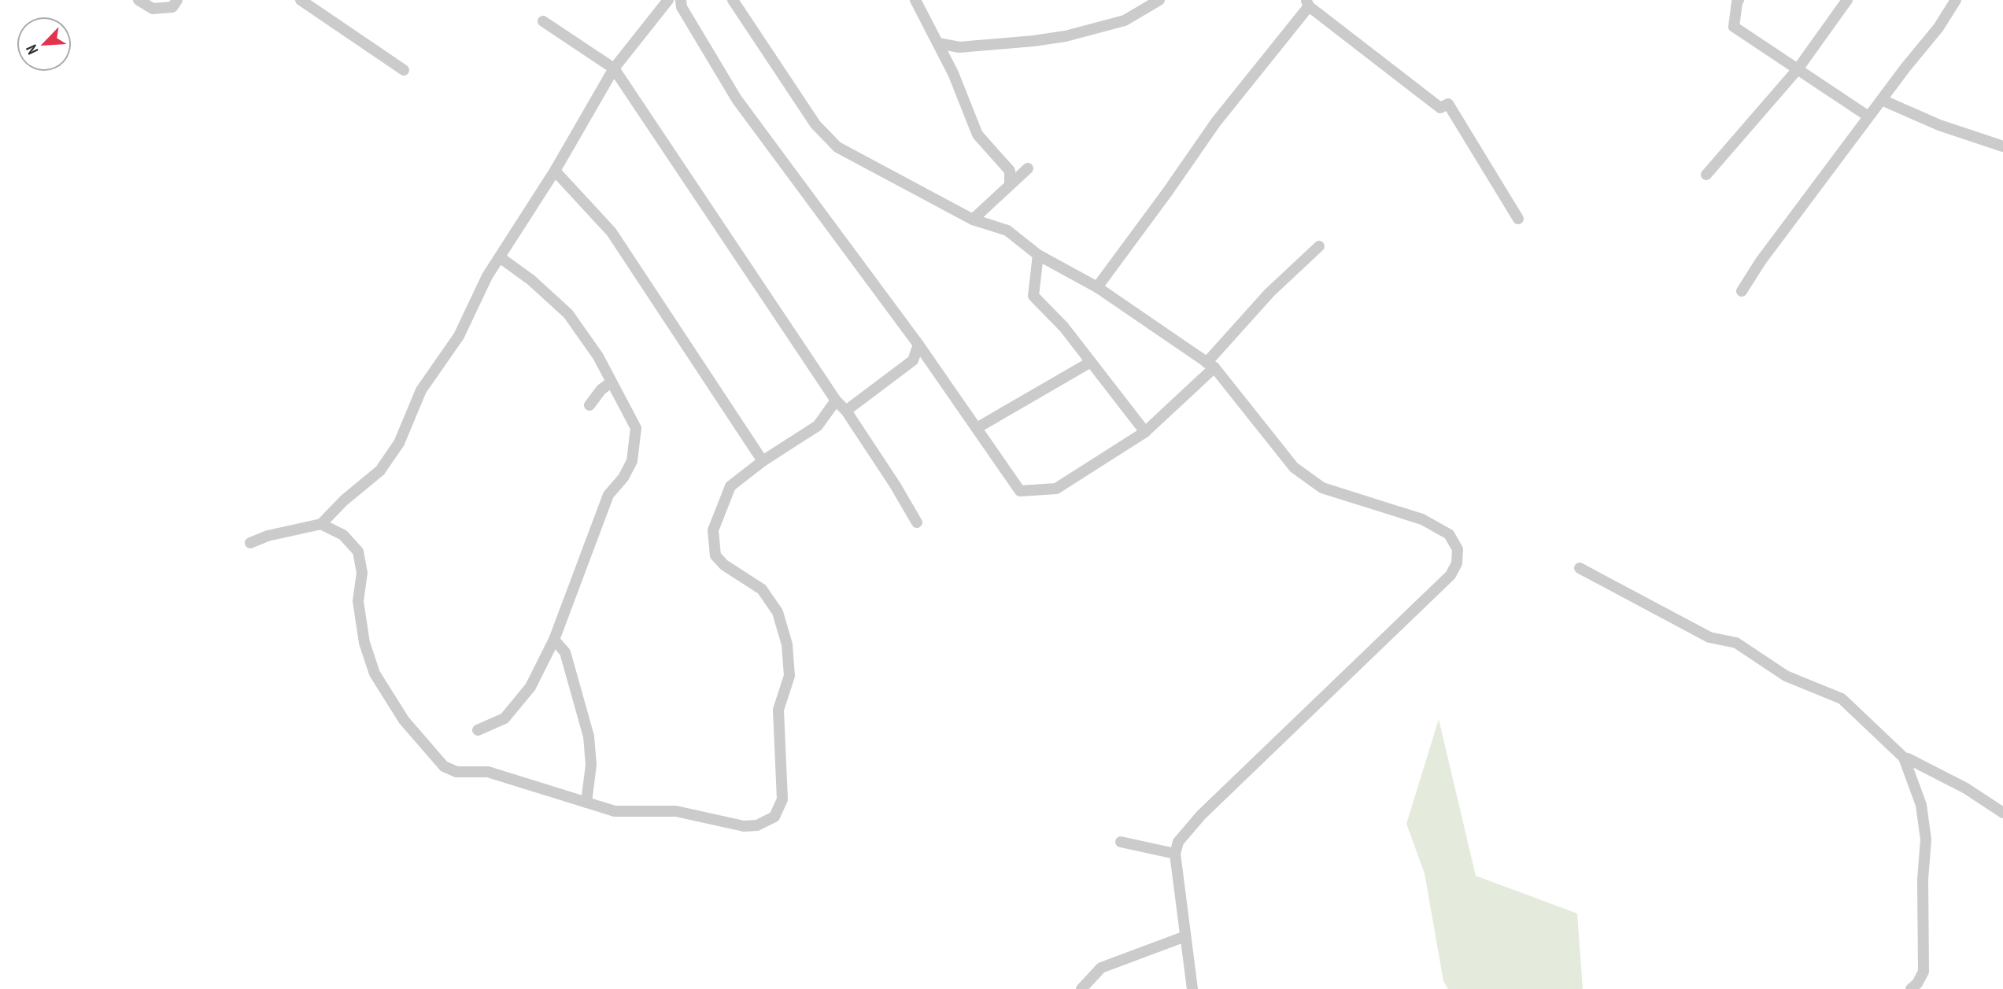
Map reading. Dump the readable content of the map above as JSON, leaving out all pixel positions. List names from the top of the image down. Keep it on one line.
{"north":"bottom left"}
